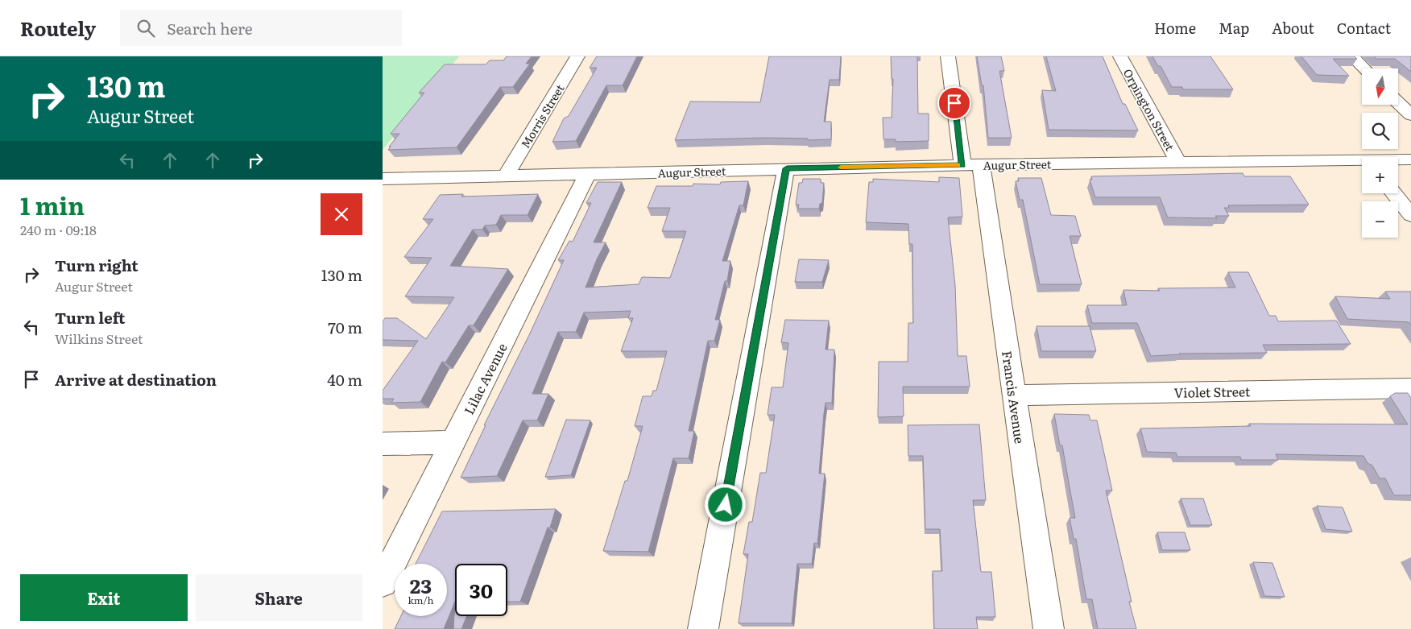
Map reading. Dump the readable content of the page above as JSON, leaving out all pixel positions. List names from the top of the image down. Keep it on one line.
{"streets":{"street":["Orpington Street","Morris Street","Augur Street","Lilac Avenue","Violet Street","Francis Avenue"]},"crossings":[["Orpington Street","Augur Street"],["Morris Street","Augur Street"],["Augur Street","Lilac Avenue"],["Augur Street","Francis Avenue"],["Violet Street","Francis Avenue"]],"north":"bottom","page":{"header":"Routely","search":"Search here","nav":["Home","Map","About","Contact"],"turn":["130 m","Augur Street"],"map_buttons":["+","−"],"heading":["1 min","240 m · 09:18"],"list":[{"name":"Turn right","note":"Augur Street","value":"130 m"},{"name":"Turn left","note":"Wilkins Street","value":"70 m"},{"name":"Arrive at destination","value":"40 m"}],"speed":"23 km/h","limit":"30","buttons":["Exit","Share"]}}
